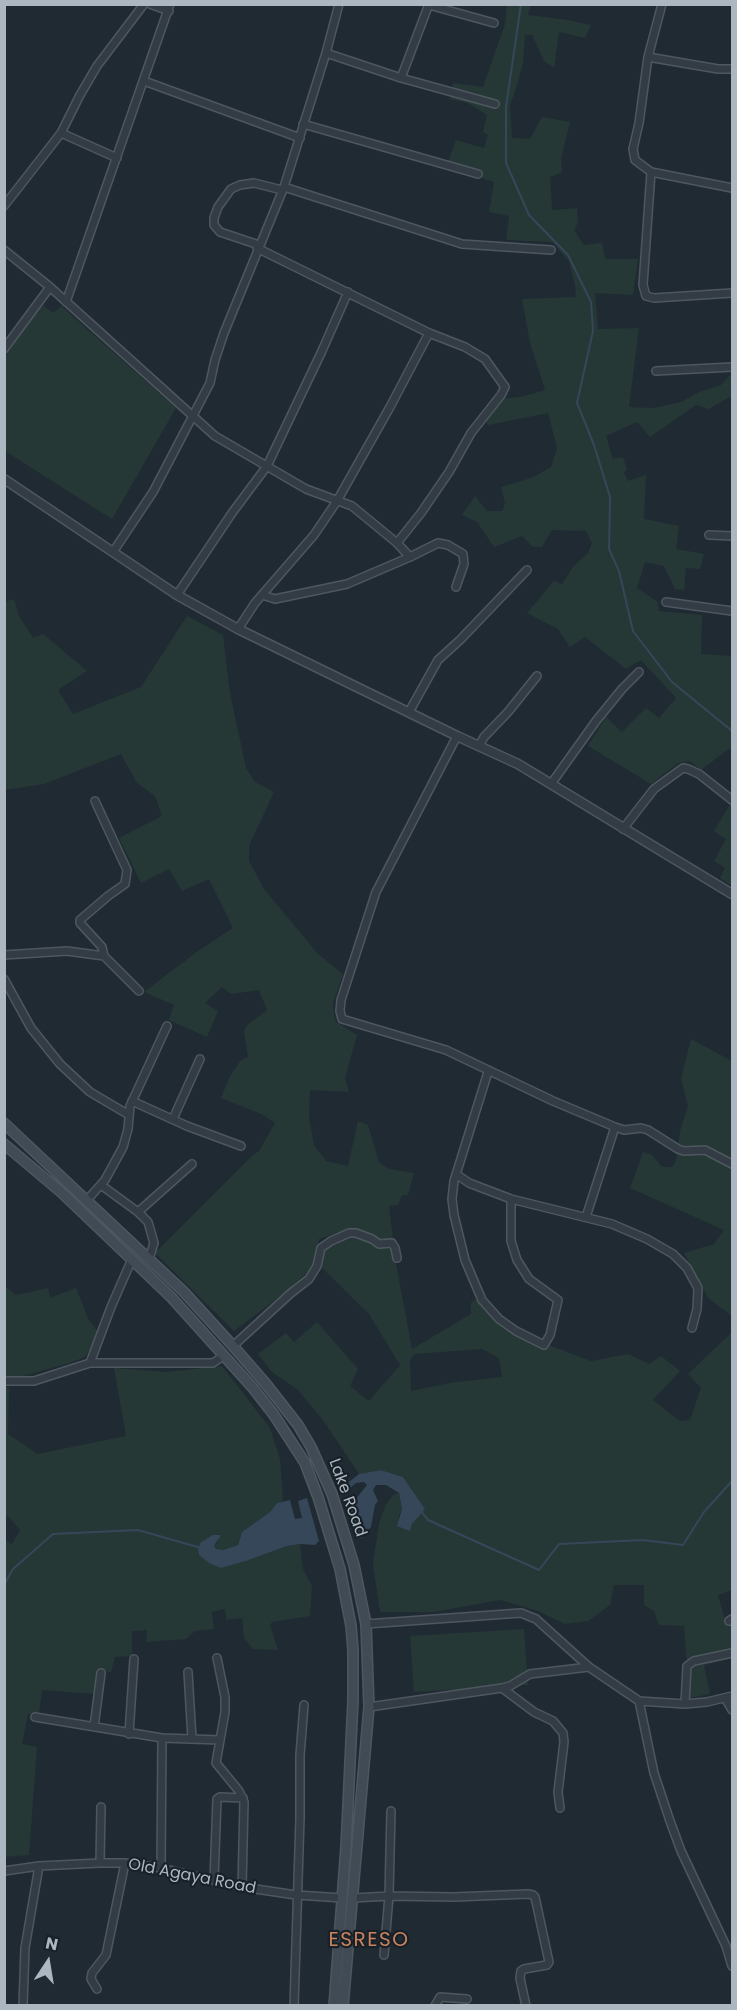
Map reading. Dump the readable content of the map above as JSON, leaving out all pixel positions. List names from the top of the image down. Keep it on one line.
{"streets":{"main road":["Lake Road"],"street":["Old Agaya Road"]},"crossings":[["Lake Road","Old Agaya Road"]],"districts":["ESRESO"],"north":"top"}
